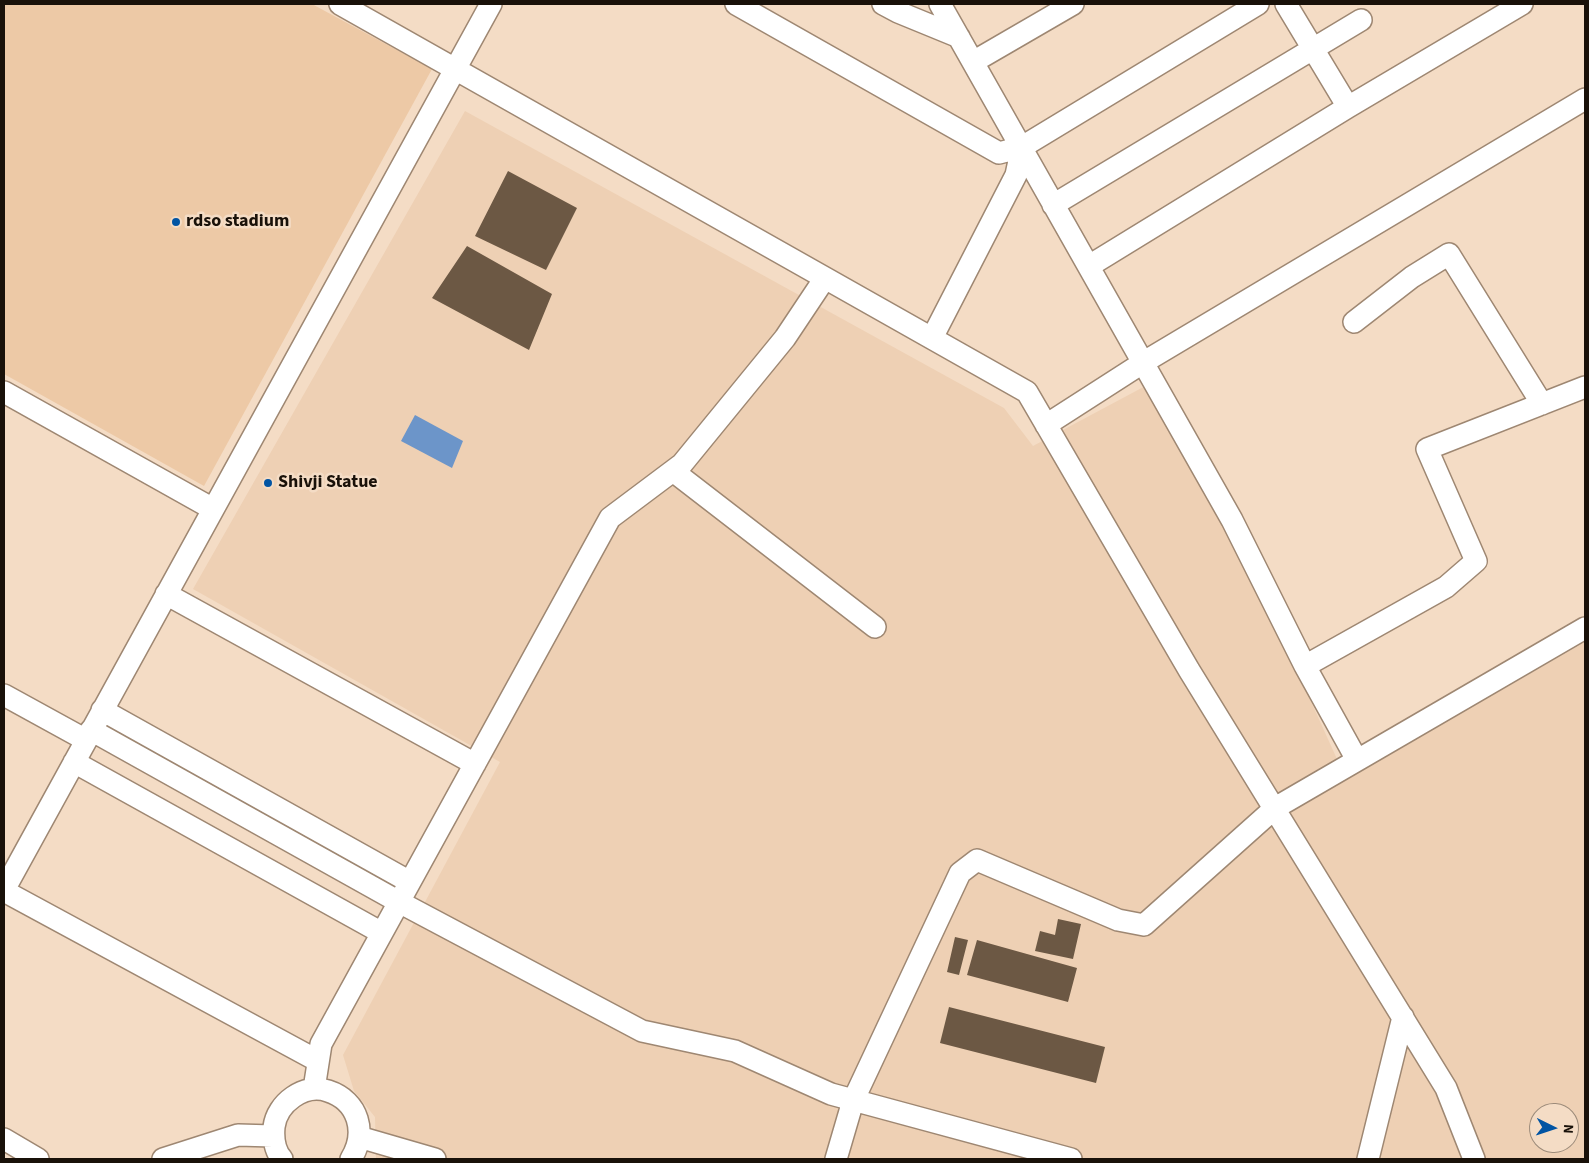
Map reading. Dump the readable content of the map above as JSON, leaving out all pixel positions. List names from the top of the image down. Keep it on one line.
{"places":["rdso stadium","Shivji Statue"],"north":"right"}
